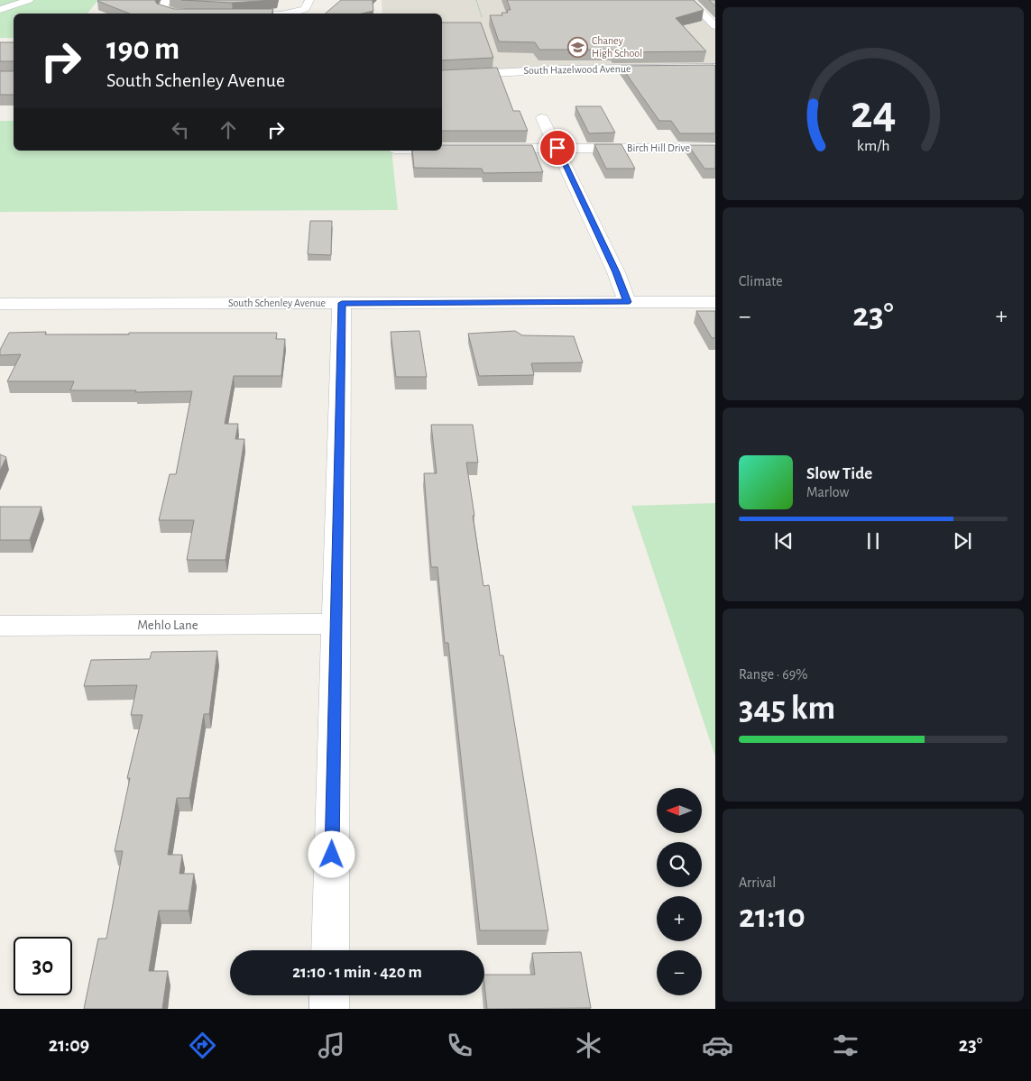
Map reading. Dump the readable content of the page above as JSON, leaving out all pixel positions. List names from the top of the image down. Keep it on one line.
{"streets":{"street":["South Hazelwood Avenue","Birch Hill Drive","South Schenley Avenue","Mehlo Lane"]},"places":{"school or university":["Chaney High School"]},"north":"left","page":{"turn":["190 m","South Schenley Avenue"],"tile":["Climate",["Range · 69%","345 km"],["Arrival","21:10"]],"heat":["−","23°","+"],"song":["Slow Tide","Marlow"],"map_buttons":["+","−"],"limit":"30","trip":"21:10 · 1 min · 420 m","tabs":["21:09","23°"],"gauge":["24","km/h"]}}
